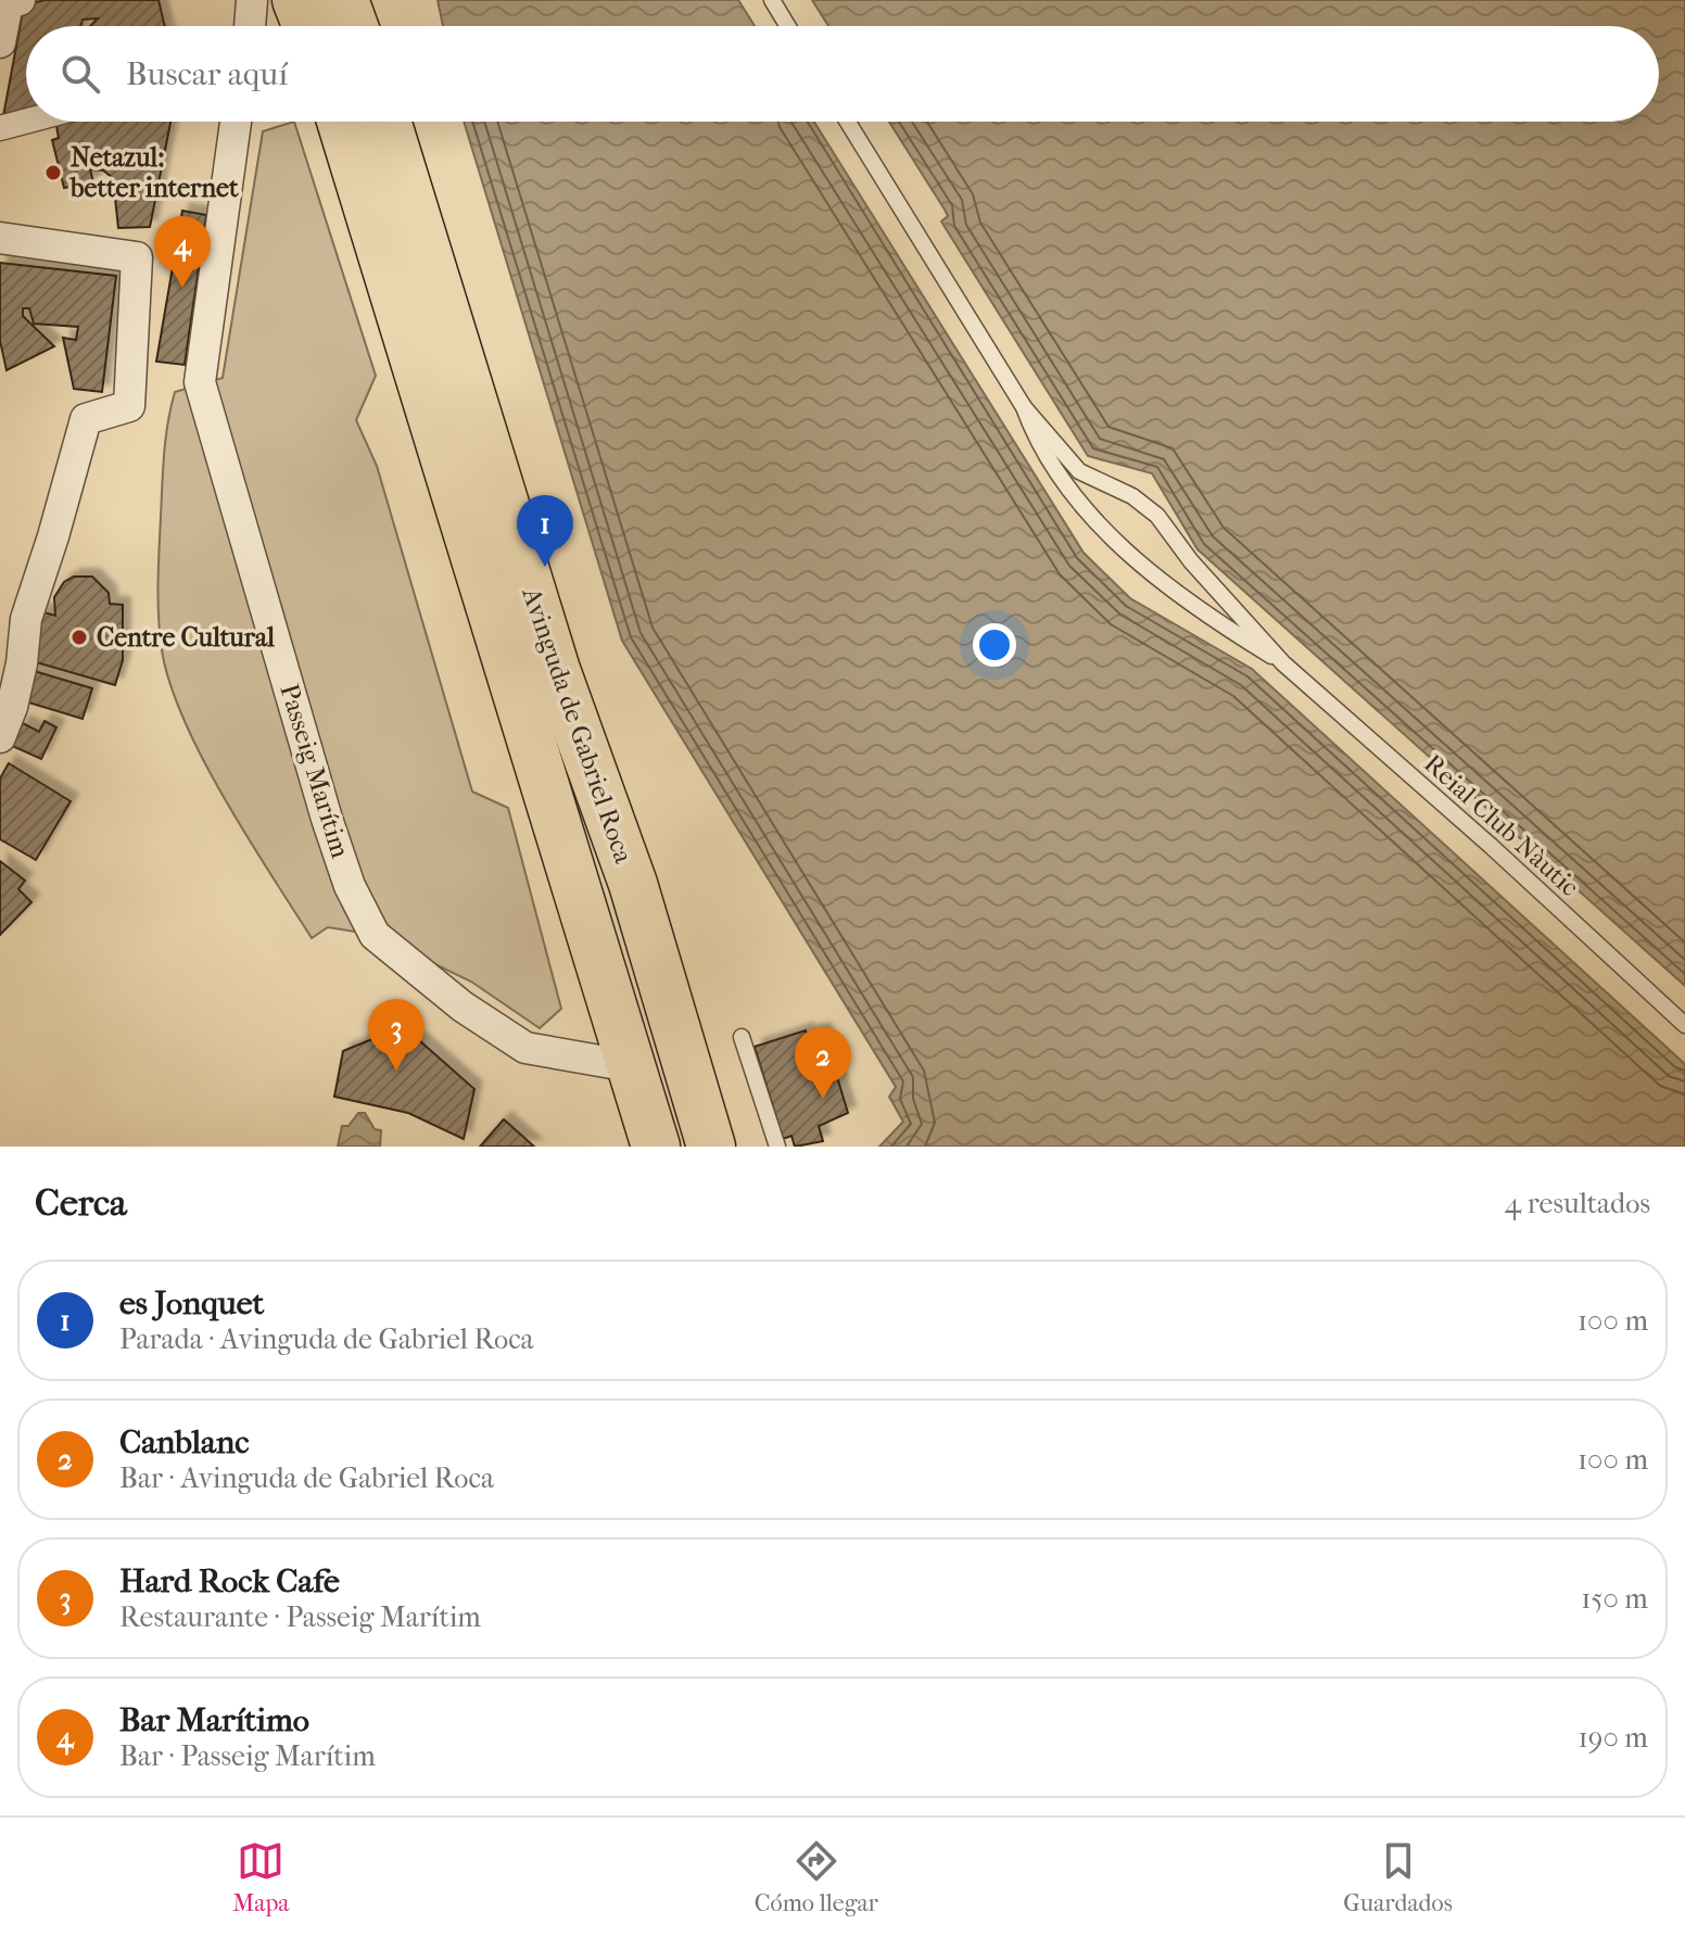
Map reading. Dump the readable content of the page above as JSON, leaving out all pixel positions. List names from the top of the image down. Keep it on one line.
{"streets":{"highway":["Avinguda de Gabriel Roca"],"street":["Passeig Marítim"],"lane":["Reial Club Nàutic"]},"crossings":[["Avinguda de Gabriel Roca","Passeig Marítim"]],"places":["Netazul: better internet","Centre Cultural"],"page":{"search":"Buscar aquí","pins":["4","1","3","2"],"heading":["Cerca","4 resultados"],"list":[{"mark":"1","name":"es Jonquet","note":"Parada · Avinguda de Gabriel Roca","value":"100 m"},{"mark":"2","name":"Canblanc","note":"Bar · Avinguda de Gabriel Roca","value":"100 m"},{"mark":"3","name":"Hard Rock Cafe","note":"Restaurante · Passeig Marítim","value":"150 m"},{"mark":"4","name":"Bar Marítimo","note":"Bar · Passeig Marítim","value":"190 m"}],"nav":["Mapa","Cómo llegar","Guardados"]}}
